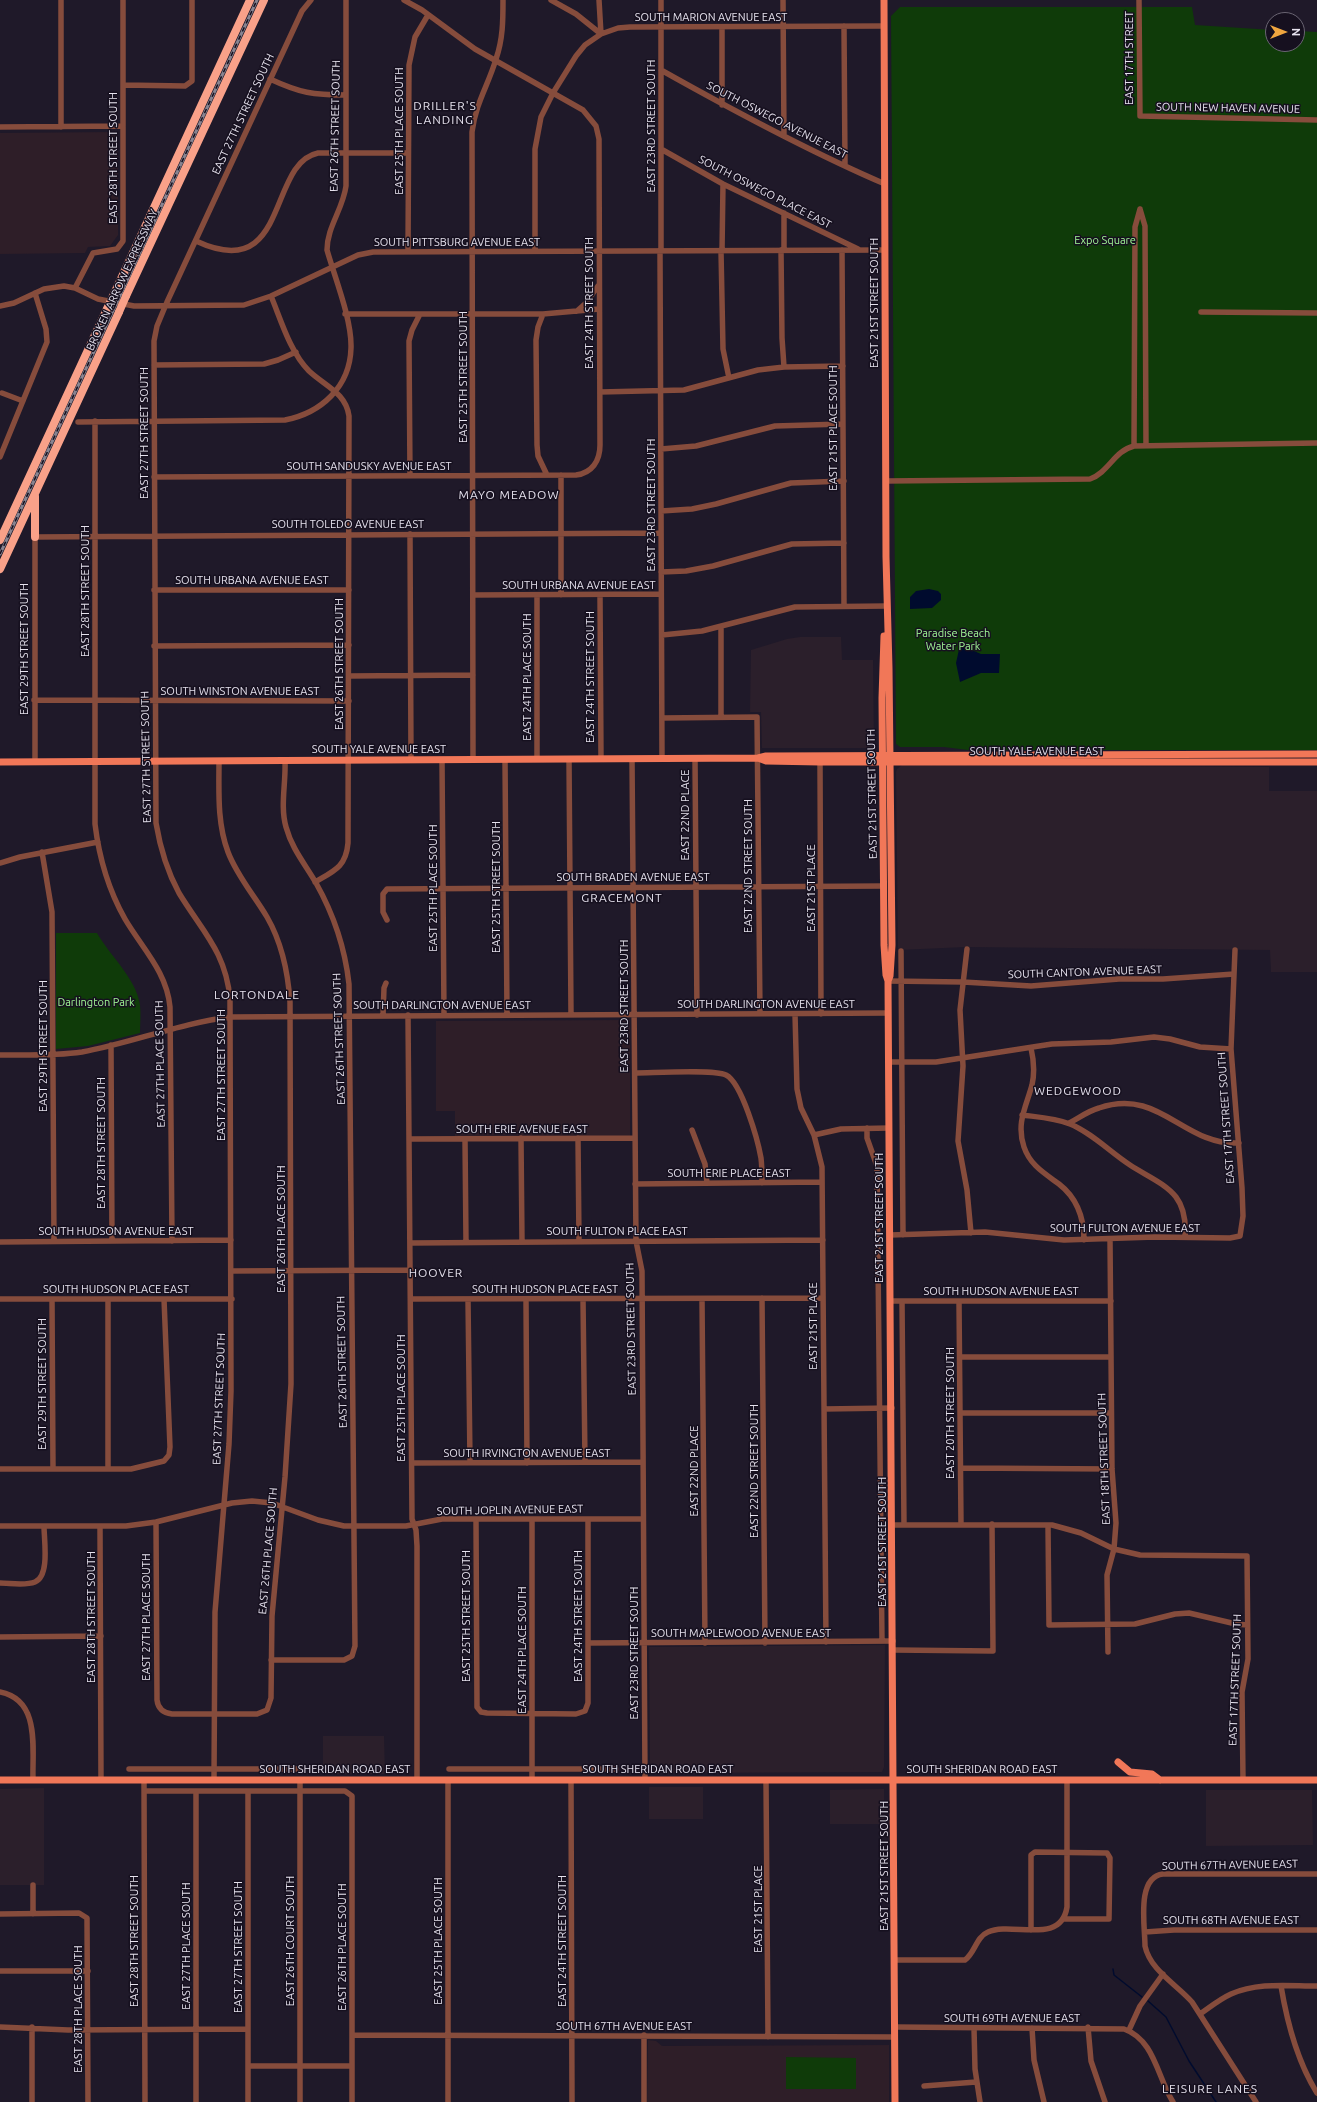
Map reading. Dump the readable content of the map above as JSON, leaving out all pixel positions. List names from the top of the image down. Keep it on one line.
{"streets":{"highway":["BROKEN ARROW EXPRESSWAY"],"main road":["EAST 21ST STREET SOUTH","SOUTH YALE AVENUE EAST","SOUTH SHERIDAN ROAD EAST"],"street":["SOUTH MARION AVENUE EAST","EAST 17TH STREET","SOUTH NEW HAVEN AVENUE","EAST 27TH STREET SOUTH","SOUTH OSWEGO AVENUE EAST","EAST 26TH STREET SOUTH","EAST 23RD STREET SOUTH","EAST 25TH PLACE SOUTH","EAST 28TH STREET SOUTH","SOUTH OSWEGO PLACE EAST","SOUTH PITTSBURG AVENUE EAST","EAST 24TH STREET SOUTH","EAST 25TH STREET SOUTH","EAST 21ST PLACE SOUTH","SOUTH SANDUSKY AVENUE EAST","SOUTH TOLEDO AVENUE EAST","SOUTH URBANA AVENUE EAST","EAST 29TH STREET SOUTH","EAST 24TH PLACE SOUTH","SOUTH WINSTON AVENUE EAST","EAST 22ND PLACE","EAST 22ND STREET SOUTH","SOUTH BRADEN AVENUE EAST","EAST 21ST PLACE","SOUTH CANTON AVENUE EAST","SOUTH DARLINGTON AVENUE EAST","EAST 27TH PLACE SOUTH","EAST 17TH STREET SOUTH","SOUTH ERIE AVENUE EAST","SOUTH ERIE PLACE EAST","SOUTH FULTON AVENUE EAST","EAST 26TH PLACE SOUTH","SOUTH HUDSON AVENUE EAST","SOUTH FULTON PLACE EAST","SOUTH HUDSON PLACE EAST","EAST 20TH STREET SOUTH","SOUTH IRVINGTON AVENUE EAST","EAST 18TH STREET SOUTH","SOUTH JOPLIN AVENUE EAST","SOUTH MAPLEWOOD AVENUE EAST","SOUTH 67TH AVENUE EAST","SOUTH 68TH AVENUE EAST","EAST 26TH COURT SOUTH","EAST 28TH PLACE SOUTH","SOUTH 69TH AVENUE EAST"]},"crossings":[["SOUTH MARION AVENUE EAST","EAST 23RD STREET SOUTH"],["SOUTH MARION AVENUE EAST","EAST 21ST STREET SOUTH"],["EAST 17TH STREET","SOUTH NEW HAVEN AVENUE"],["EAST 27TH STREET SOUTH","SOUTH PITTSBURG AVENUE EAST"],["EAST 27TH STREET SOUTH","SOUTH SANDUSKY AVENUE EAST"],["EAST 27TH STREET SOUTH","SOUTH TOLEDO AVENUE EAST"],["EAST 27TH STREET SOUTH","SOUTH URBANA AVENUE EAST"],["EAST 27TH STREET SOUTH","SOUTH WINSTON AVENUE EAST"],["EAST 27TH STREET SOUTH","SOUTH YALE AVENUE EAST"],["EAST 27TH STREET SOUTH","SOUTH DARLINGTON AVENUE EAST"],["EAST 27TH STREET SOUTH","EAST 27TH PLACE SOUTH"],["EAST 27TH STREET SOUTH","EAST 26TH PLACE SOUTH"],["EAST 27TH STREET SOUTH","SOUTH HUDSON AVENUE EAST"],["EAST 27TH STREET SOUTH","SOUTH HUDSON PLACE EAST"],["EAST 27TH STREET SOUTH","SOUTH JOPLIN AVENUE EAST"],["EAST 27TH STREET SOUTH","SOUTH SHERIDAN ROAD EAST"],["SOUTH OSWEGO AVENUE EAST","EAST 23RD STREET SOUTH"],["SOUTH OSWEGO AVENUE EAST","EAST 21ST STREET SOUTH"],["EAST 26TH STREET SOUTH","SOUTH PITTSBURG AVENUE EAST"],["EAST 26TH STREET SOUTH","SOUTH SANDUSKY AVENUE EAST"],["EAST 26TH STREET SOUTH","SOUTH TOLEDO AVENUE EAST"],["EAST 26TH STREET SOUTH","SOUTH URBANA AVENUE EAST"],["EAST 26TH STREET SOUTH","SOUTH WINSTON AVENUE EAST"],["EAST 26TH STREET SOUTH","SOUTH YALE AVENUE EAST"],["EAST 26TH STREET SOUTH","SOUTH DARLINGTON AVENUE EAST"],["EAST 26TH STREET SOUTH","EAST 26TH PLACE SOUTH"],["EAST 26TH STREET SOUTH","SOUTH JOPLIN AVENUE EAST"],["EAST 23RD STREET SOUTH","SOUTH OSWEGO PLACE EAST"],["EAST 23RD STREET SOUTH","SOUTH PITTSBURG AVENUE EAST"],["EAST 23RD STREET SOUTH","SOUTH TOLEDO AVENUE EAST"],["EAST 23RD STREET SOUTH","SOUTH URBANA AVENUE EAST"],["EAST 23RD STREET SOUTH","SOUTH YALE AVENUE EAST"],["EAST 23RD STREET SOUTH","SOUTH BRADEN AVENUE EAST"],["EAST 23RD STREET SOUTH","SOUTH DARLINGTON AVENUE EAST"],["EAST 23RD STREET SOUTH","SOUTH ERIE AVENUE EAST"],["EAST 23RD STREET SOUTH","SOUTH ERIE PLACE EAST"],["EAST 23RD STREET SOUTH","SOUTH FULTON PLACE EAST"],["EAST 23RD STREET SOUTH","SOUTH HUDSON PLACE EAST"],["EAST 23RD STREET SOUTH","SOUTH IRVINGTON AVENUE EAST"],["EAST 23RD STREET SOUTH","SOUTH JOPLIN AVENUE EAST"],["EAST 23RD STREET SOUTH","SOUTH MAPLEWOOD AVENUE EAST"],["EAST 23RD STREET SOUTH","SOUTH SHERIDAN ROAD EAST"],["EAST 25TH PLACE SOUTH","SOUTH PITTSBURG AVENUE EAST"],["EAST 25TH PLACE SOUTH","SOUTH YALE AVENUE EAST"],["EAST 25TH PLACE SOUTH","SOUTH BRADEN AVENUE EAST"],["EAST 25TH PLACE SOUTH","SOUTH DARLINGTON AVENUE EAST"],["EAST 25TH PLACE SOUTH","SOUTH ERIE AVENUE EAST"],["EAST 25TH PLACE SOUTH","SOUTH FULTON PLACE EAST"],["EAST 25TH PLACE SOUTH","SOUTH HUDSON PLACE EAST"],["EAST 25TH PLACE SOUTH","SOUTH IRVINGTON AVENUE EAST"],["EAST 25TH PLACE SOUTH","SOUTH JOPLIN AVENUE EAST"],["EAST 25TH PLACE SOUTH","SOUTH SHERIDAN ROAD EAST"],["EAST 25TH PLACE SOUTH","SOUTH 67TH AVENUE EAST"],["EAST 28TH STREET SOUTH","SOUTH PITTSBURG AVENUE EAST"],["EAST 28TH STREET SOUTH","SOUTH TOLEDO AVENUE EAST"],["EAST 28TH STREET SOUTH","SOUTH WINSTON AVENUE EAST"],["EAST 28TH STREET SOUTH","SOUTH YALE AVENUE EAST"],["EAST 28TH STREET SOUTH","SOUTH DARLINGTON AVENUE EAST"],["EAST 28TH STREET SOUTH","EAST 27TH PLACE SOUTH"],["EAST 28TH STREET SOUTH","SOUTH HUDSON AVENUE EAST"],["EAST 28TH STREET SOUTH","SOUTH JOPLIN AVENUE EAST"],["EAST 28TH STREET SOUTH","SOUTH SHERIDAN ROAD EAST"],["SOUTH OSWEGO PLACE EAST","SOUTH PITTSBURG AVENUE EAST"],["SOUTH PITTSBURG AVENUE EAST","EAST 24TH STREET SOUTH"],["SOUTH PITTSBURG AVENUE EAST","EAST 21ST STREET SOUTH"],["SOUTH PITTSBURG AVENUE EAST","EAST 25TH STREET SOUTH"],["SOUTH PITTSBURG AVENUE EAST","EAST 21ST PLACE SOUTH"],["EAST 24TH STREET SOUTH","EAST 25TH STREET SOUTH"],["EAST 24TH STREET SOUTH","SOUTH SANDUSKY AVENUE EAST"],["EAST 24TH STREET SOUTH","SOUTH URBANA AVENUE EAST"],["EAST 24TH STREET SOUTH","EAST 24TH PLACE SOUTH"],["EAST 24TH STREET SOUTH","SOUTH YALE AVENUE EAST"],["EAST 24TH STREET SOUTH","SOUTH JOPLIN AVENUE EAST"],["EAST 24TH STREET SOUTH","SOUTH MAPLEWOOD AVENUE EAST"],["EAST 24TH STREET SOUTH","SOUTH SHERIDAN ROAD EAST"],["EAST 24TH STREET SOUTH","SOUTH 67TH AVENUE EAST"],["EAST 21ST STREET SOUTH","SOUTH YALE AVENUE EAST"],["EAST 21ST STREET SOUTH","SOUTH BRADEN AVENUE EAST"],["EAST 21ST STREET SOUTH","SOUTH CANTON AVENUE EAST"],["EAST 21ST STREET SOUTH","SOUTH DARLINGTON AVENUE EAST"],["EAST 21ST STREET SOUTH","SOUTH FULTON AVENUE EAST"],["EAST 21ST STREET SOUTH","SOUTH HUDSON AVENUE EAST"],["EAST 21ST STREET SOUTH","SOUTH MAPLEWOOD AVENUE EAST"],["EAST 21ST STREET SOUTH","SOUTH SHERIDAN ROAD EAST"],["EAST 21ST STREET SOUTH","SOUTH 67TH AVENUE EAST"],["EAST 21ST STREET SOUTH","SOUTH 69TH AVENUE EAST"],["EAST 25TH STREET SOUTH","SOUTH SANDUSKY AVENUE EAST"],["EAST 25TH STREET SOUTH","SOUTH TOLEDO AVENUE EAST"],["EAST 25TH STREET SOUTH","SOUTH URBANA AVENUE EAST"],["EAST 25TH STREET SOUTH","EAST 24TH PLACE SOUTH"],["EAST 25TH STREET SOUTH","SOUTH YALE AVENUE EAST"],["EAST 25TH STREET SOUTH","SOUTH BRADEN AVENUE EAST"],["EAST 25TH STREET SOUTH","SOUTH DARLINGTON AVENUE EAST"],["EAST 25TH STREET SOUTH","SOUTH JOPLIN AVENUE EAST"],["EAST 21ST PLACE SOUTH","SOUTH URBANA AVENUE EAST"],["SOUTH TOLEDO AVENUE EAST","EAST 29TH STREET SOUTH"],["SOUTH URBANA AVENUE EAST","EAST 24TH PLACE SOUTH"],["EAST 29TH STREET SOUTH","SOUTH WINSTON AVENUE EAST"],["EAST 29TH STREET SOUTH","SOUTH YALE AVENUE EAST"],["EAST 29TH STREET SOUTH","SOUTH DARLINGTON AVENUE EAST"],["EAST 29TH STREET SOUTH","SOUTH HUDSON AVENUE EAST"],["EAST 29TH STREET SOUTH","SOUTH HUDSON PLACE EAST"],["EAST 24TH PLACE SOUTH","SOUTH YALE AVENUE EAST"],["EAST 24TH PLACE SOUTH","SOUTH JOPLIN AVENUE EAST"],["EAST 24TH PLACE SOUTH","SOUTH SHERIDAN ROAD EAST"],["SOUTH YALE AVENUE EAST","EAST 22ND PLACE"],["SOUTH YALE AVENUE EAST","EAST 22ND STREET SOUTH"],["SOUTH YALE AVENUE EAST","EAST 21ST PLACE"],["SOUTH YALE AVENUE EAST","EAST 27TH PLACE SOUTH"],["SOUTH YALE AVENUE EAST","EAST 26TH PLACE SOUTH"],["EAST 22ND PLACE","SOUTH BRADEN AVENUE EAST"],["EAST 22ND PLACE","SOUTH DARLINGTON AVENUE EAST"],["EAST 22ND PLACE","SOUTH HUDSON PLACE EAST"],["EAST 22ND PLACE","SOUTH MAPLEWOOD AVENUE EAST"],["EAST 22ND STREET SOUTH","SOUTH BRADEN AVENUE EAST"],["EAST 22ND STREET SOUTH","SOUTH DARLINGTON AVENUE EAST"],["EAST 22ND STREET SOUTH","SOUTH HUDSON PLACE EAST"],["EAST 22ND STREET SOUTH","SOUTH MAPLEWOOD AVENUE EAST"],["SOUTH BRADEN AVENUE EAST","EAST 21ST PLACE"],["EAST 21ST PLACE","SOUTH DARLINGTON AVENUE EAST"],["EAST 21ST PLACE","SOUTH ERIE PLACE EAST"],["EAST 21ST PLACE","SOUTH FULTON PLACE EAST"],["EAST 21ST PLACE","SOUTH HUDSON PLACE EAST"],["EAST 21ST PLACE","SOUTH MAPLEWOOD AVENUE EAST"],["EAST 21ST PLACE","SOUTH SHERIDAN ROAD EAST"],["EAST 21ST PLACE","SOUTH 67TH AVENUE EAST"],["SOUTH CANTON AVENUE EAST","EAST 17TH STREET SOUTH"],["SOUTH DARLINGTON AVENUE EAST","EAST 27TH PLACE SOUTH"],["SOUTH DARLINGTON AVENUE EAST","EAST 26TH PLACE SOUTH"],["EAST 27TH PLACE SOUTH","EAST 26TH PLACE SOUTH"],["EAST 27TH PLACE SOUTH","SOUTH HUDSON AVENUE EAST"],["EAST 27TH PLACE SOUTH","SOUTH JOPLIN AVENUE EAST"],["EAST 27TH PLACE SOUTH","SOUTH SHERIDAN ROAD EAST"],["EAST 17TH STREET SOUTH","SOUTH FULTON AVENUE EAST"],["EAST 17TH STREET SOUTH","EAST 18TH STREET SOUTH"],["EAST 17TH STREET SOUTH","SOUTH SHERIDAN ROAD EAST"],["SOUTH FULTON AVENUE EAST","EAST 18TH STREET SOUTH"],["EAST 26TH PLACE SOUTH","SOUTH JOPLIN AVENUE EAST"],["EAST 26TH PLACE SOUTH","SOUTH SHERIDAN ROAD EAST"],["EAST 26TH PLACE SOUTH","SOUTH 67TH AVENUE EAST"],["SOUTH HUDSON AVENUE EAST","EAST 20TH STREET SOUTH"],["SOUTH HUDSON AVENUE EAST","EAST 18TH STREET SOUTH"],["SOUTH SHERIDAN ROAD EAST","EAST 26TH COURT SOUTH"],["SOUTH 67TH AVENUE EAST","SOUTH 68TH AVENUE EAST"]],"districts":["DRILLER'S LANDING","MAYO MEADOW","GRACEMONT","LORTONDALE","WEDGEWOOD","HOOVER","LEISURE LANES"],"parks":["Expo Square","Paradise Beach Water Park","Darlington Park"],"north":"right"}
